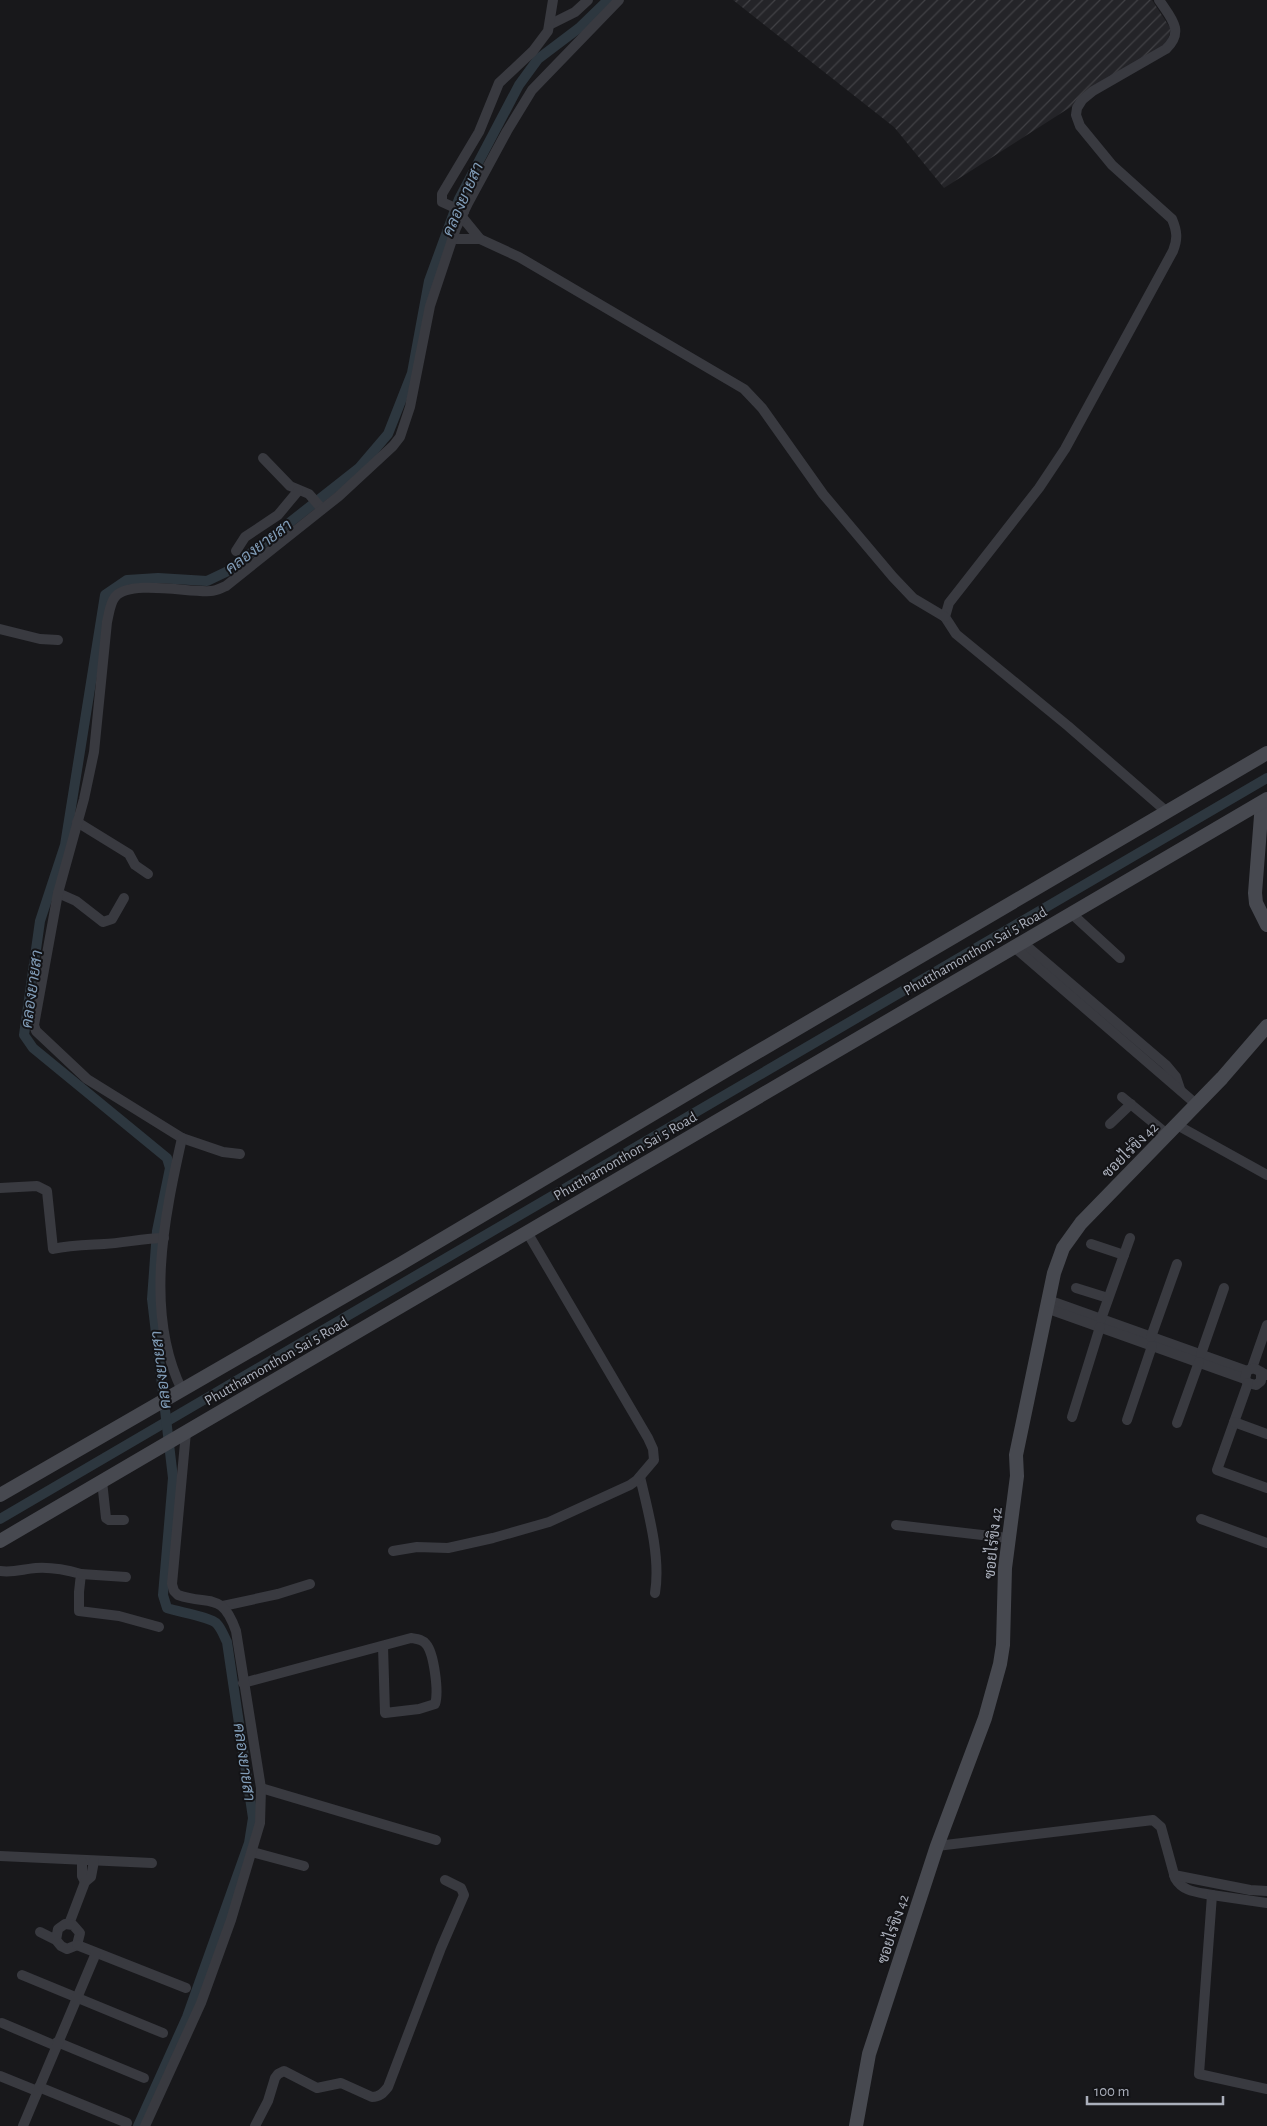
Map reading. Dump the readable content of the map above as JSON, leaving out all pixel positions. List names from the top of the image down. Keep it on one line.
{"streets":{"main road":["Phutthamonthon Sai 5 Road","ซอยไร่ขิง 42"]},"water":["คลองยายสา"],"scale_bar":"100 m"}
